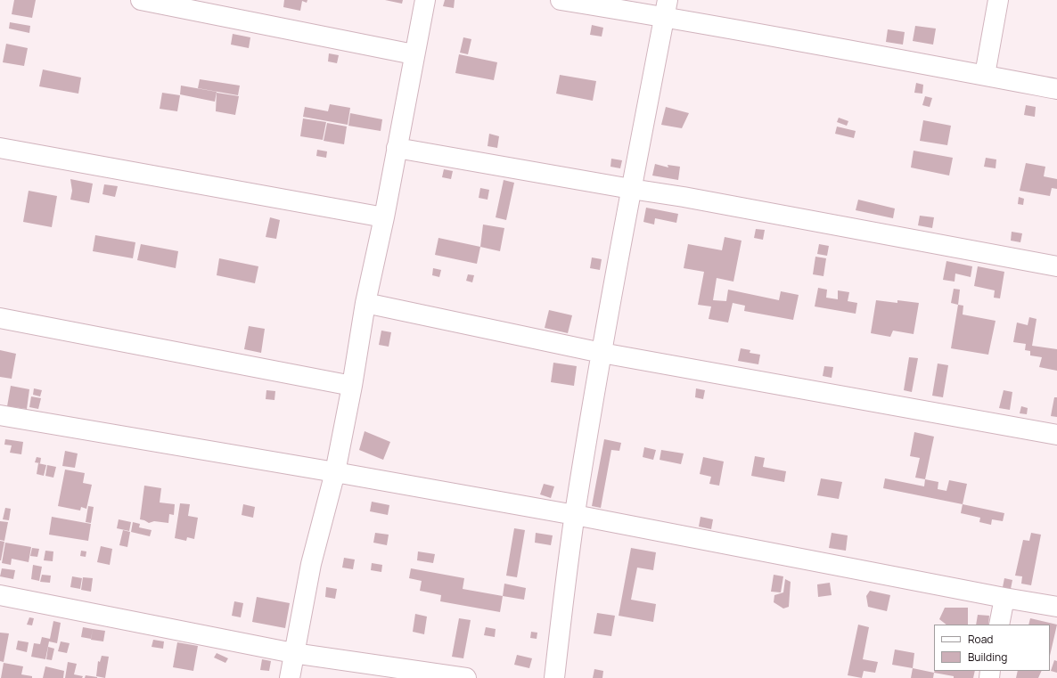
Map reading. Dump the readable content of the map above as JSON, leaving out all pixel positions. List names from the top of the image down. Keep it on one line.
{"legend":["Road","Building"]}
